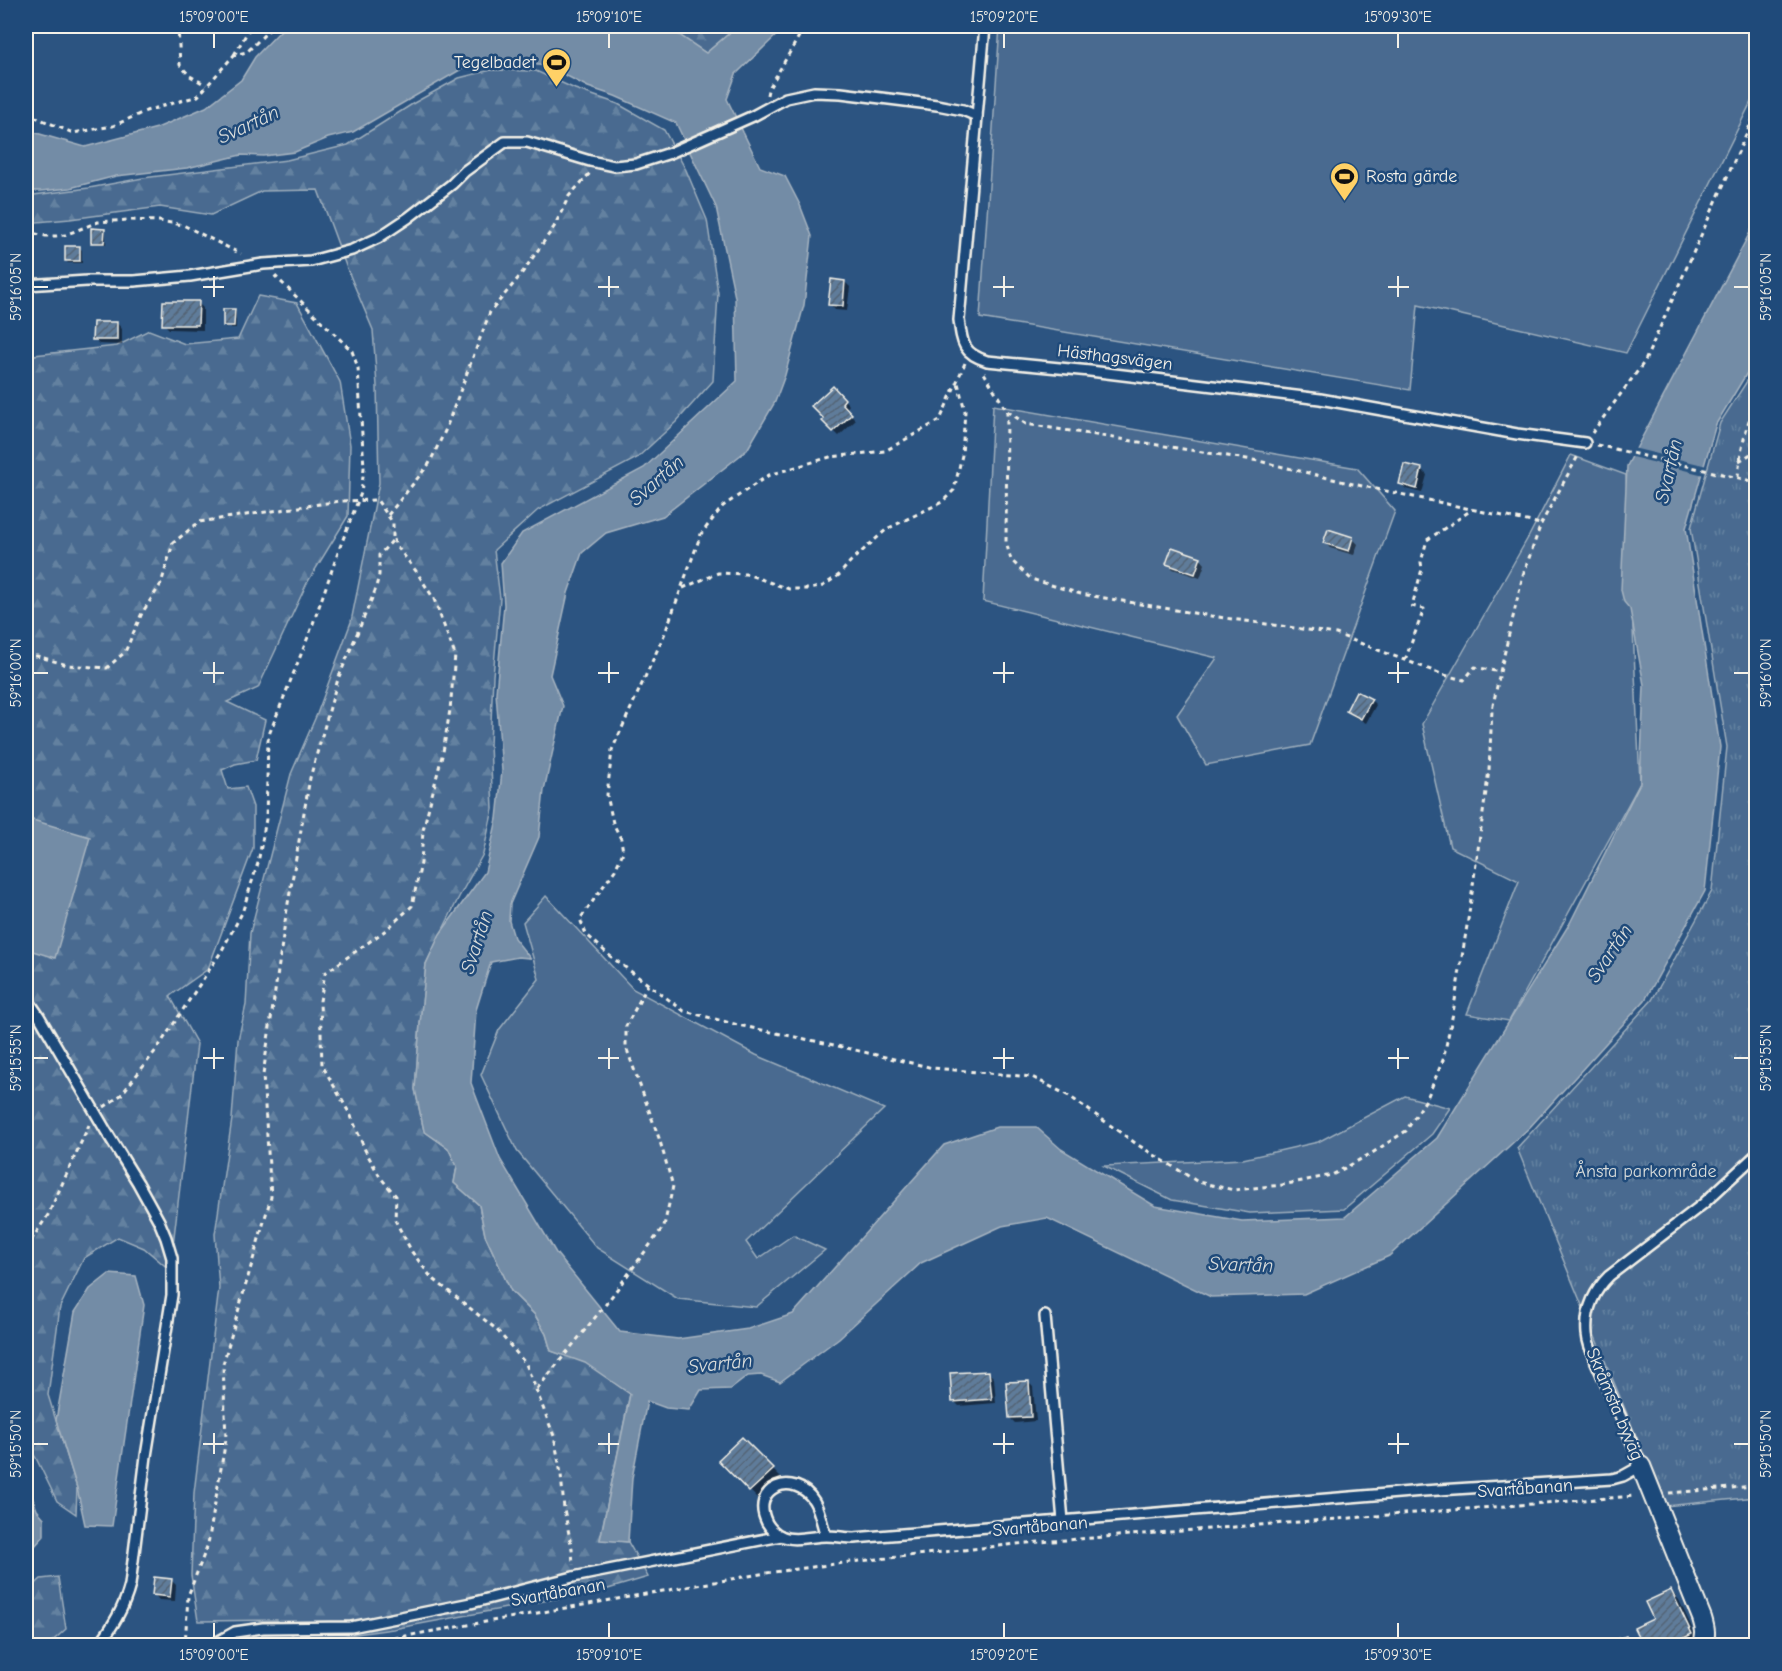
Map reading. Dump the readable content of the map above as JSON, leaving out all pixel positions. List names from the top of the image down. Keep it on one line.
{"streets":{"street":["Skråmsta byväg"],"lane":["Hästhagsvägen"],"path":["Svartåbanan"]},"crossings":[["Skråmsta byväg","Svartåbanan"]],"water":["Svartån"],"parks":["Ånsta parkområde"],"places":{"sports":["Tegelbadet","Rosta gärde"]},"coordinates":["15°09'00\"E","15°09'10\"E","15°09'20\"E","15°09'30\"E","59°16'05\"N","59°16'00\"N","59°15'55\"N","59°15'50\"N"]}
